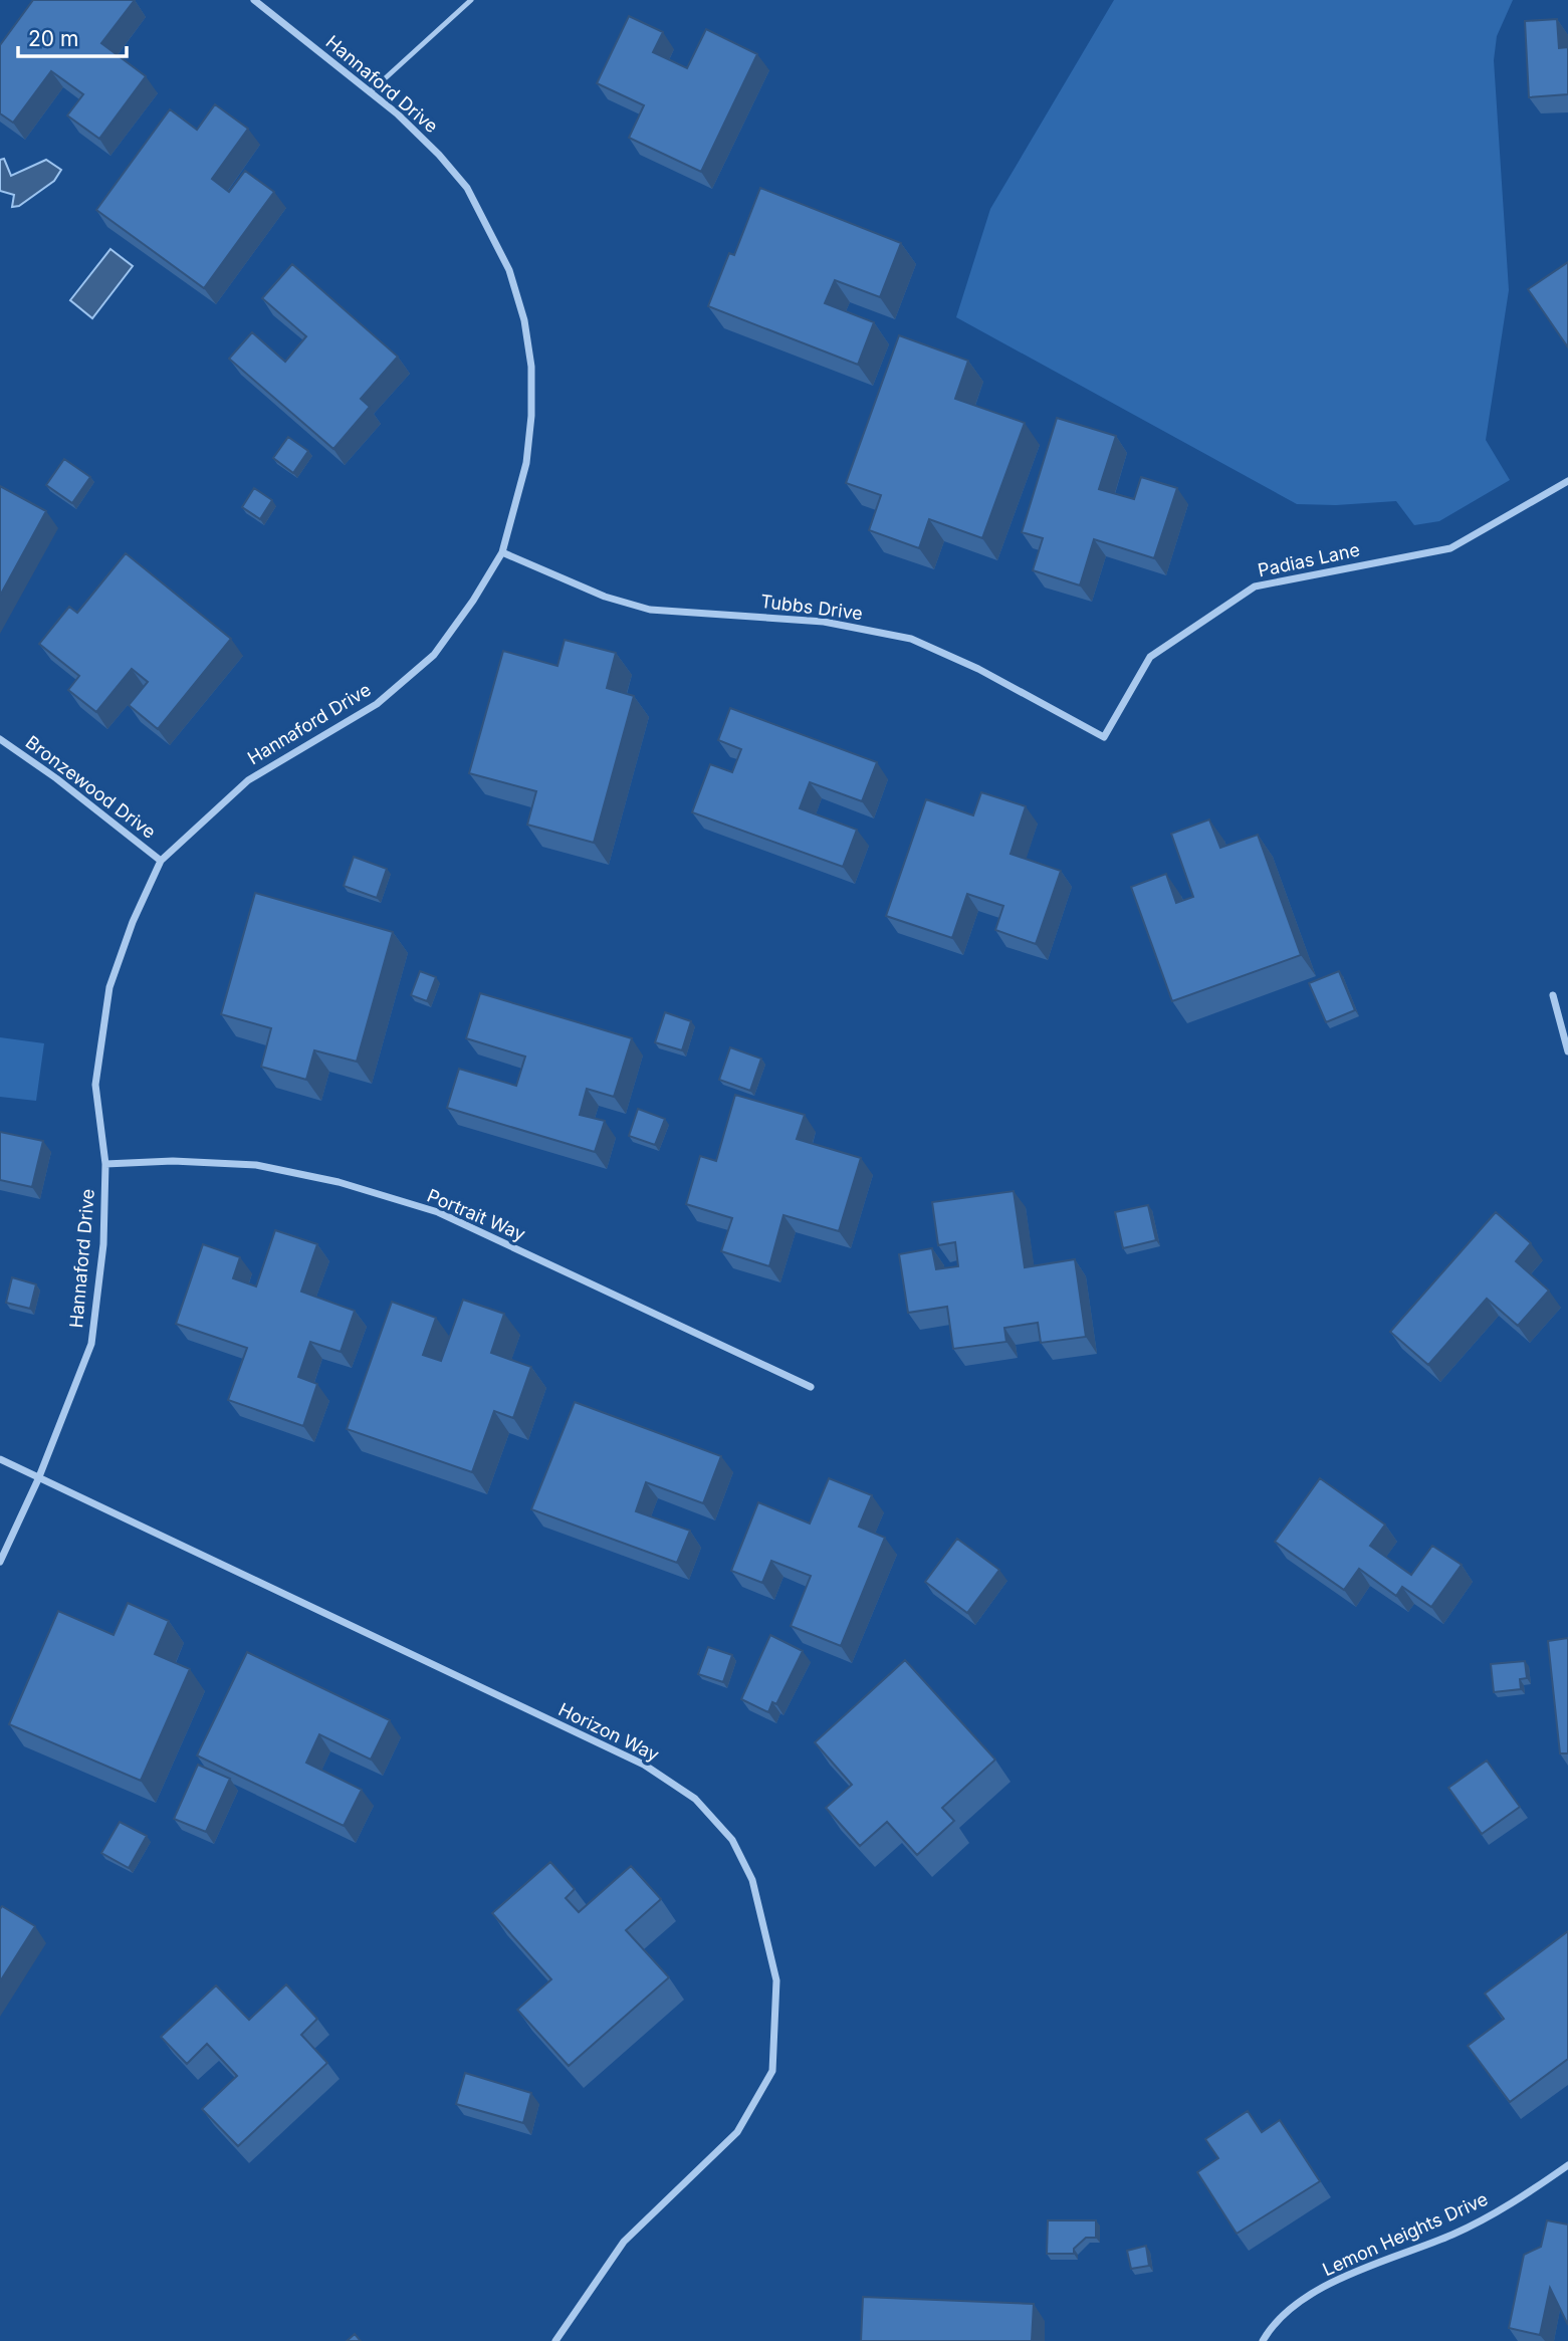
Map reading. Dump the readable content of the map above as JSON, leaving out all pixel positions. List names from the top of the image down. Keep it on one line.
{"streets":{"street":["Hannaford Drive","Padias Lane","Tubbs Drive","Bronzewood Drive","Portrait Way","Horizon Way","Lemon Heights Drive"]},"crossings":[["Hannaford Drive","Tubbs Drive"],["Hannaford Drive","Bronzewood Drive"],["Hannaford Drive","Portrait Way"],["Hannaford Drive","Horizon Way"],["Padias Lane","Tubbs Drive"]],"scale_bar":"20 m"}
